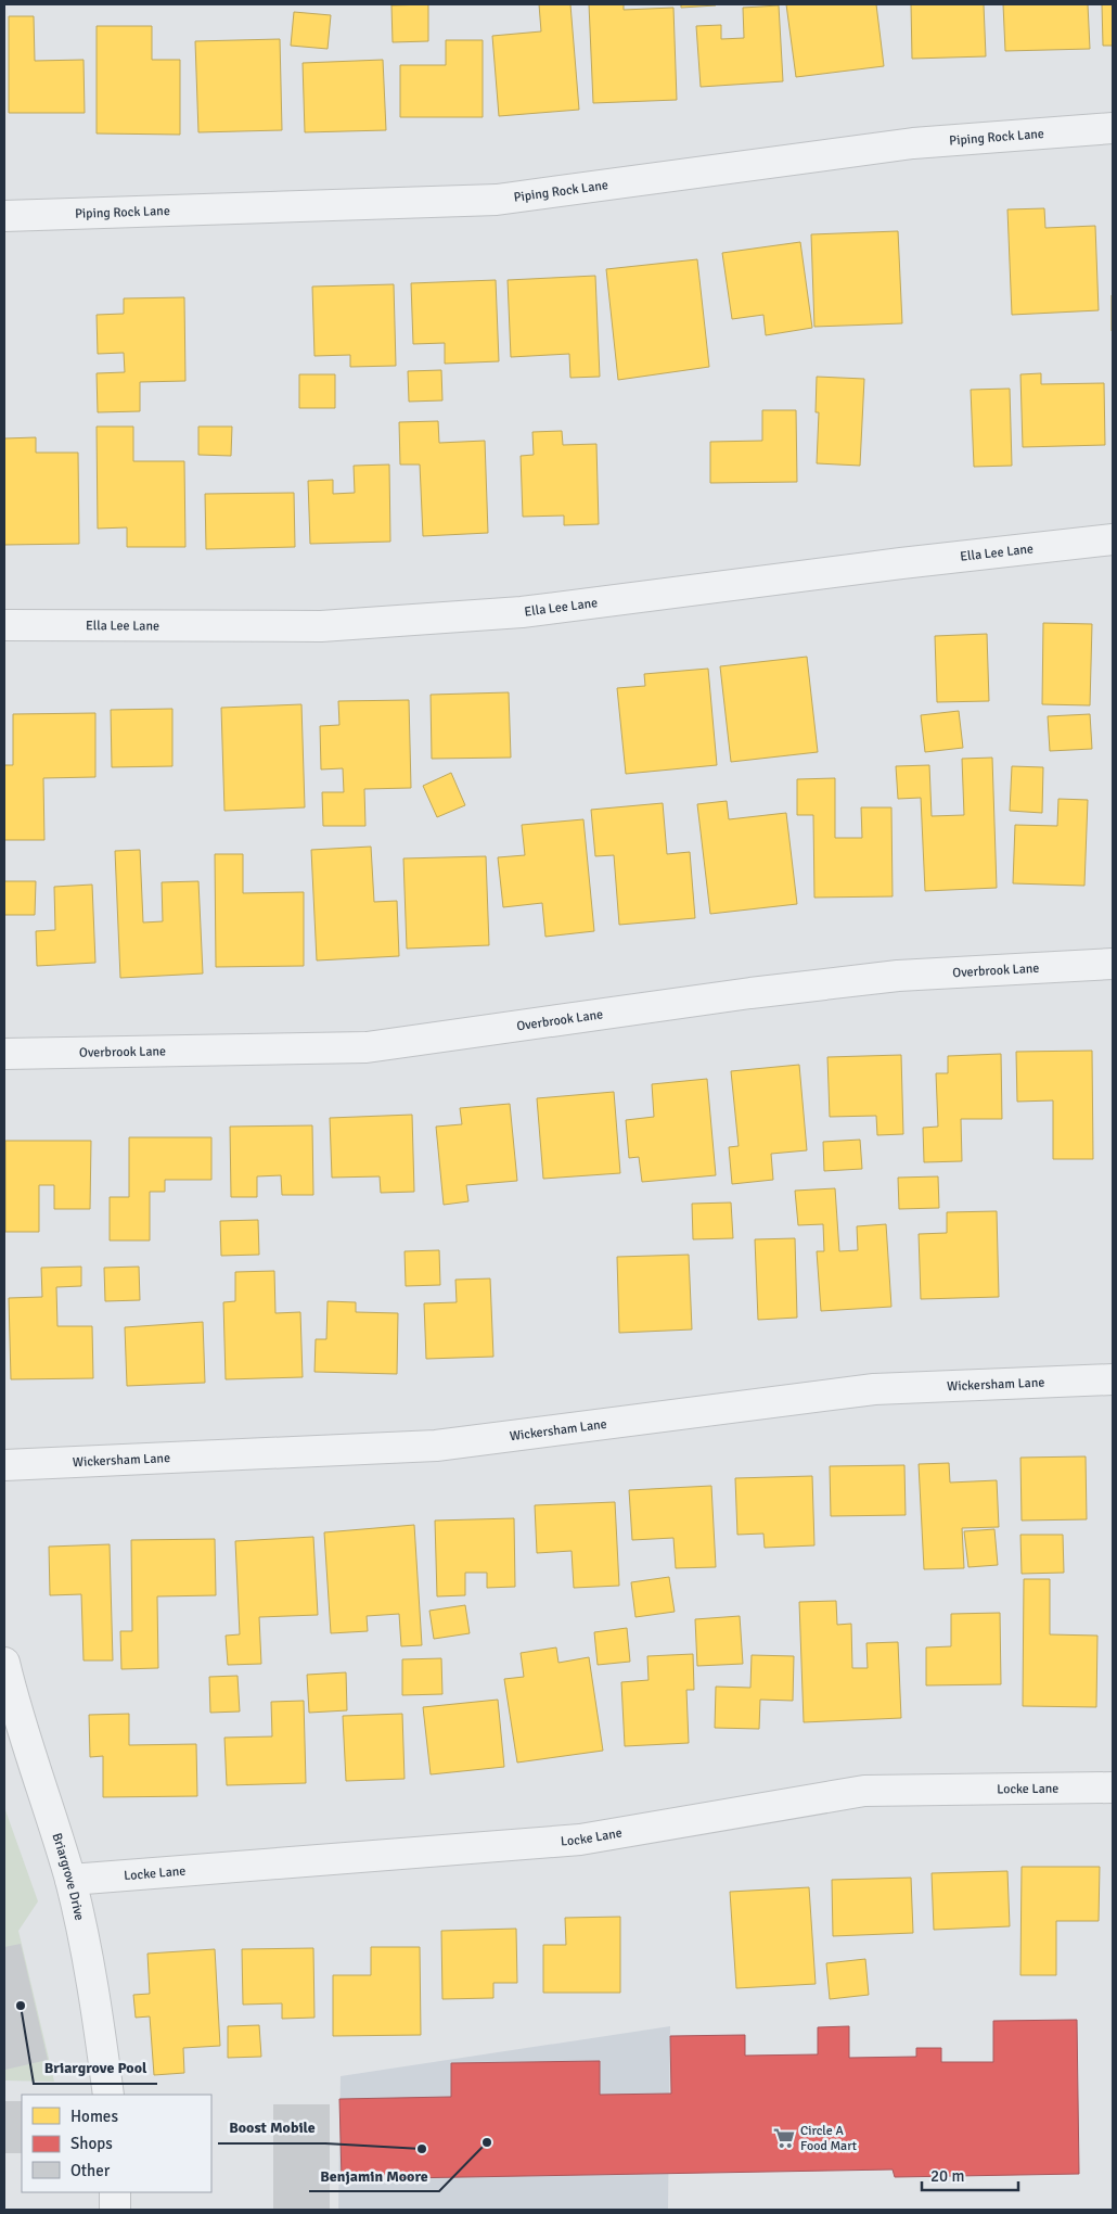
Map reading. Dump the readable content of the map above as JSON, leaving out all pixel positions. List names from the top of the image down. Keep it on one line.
{"streets":{"street":["Piping Rock Lane","Ella Lee Lane","Overbrook Lane","Wickersham Lane","Locke Lane","Briargrove Drive"]},"crossings":[["Locke Lane","Briargrove Drive"]],"places":{"other":["Briargrove Pool","Benjamin Moore","Boost Mobile"],"supermarket":["Circle A Food Mart"]},"legend":["Homes","Shops","Other"],"scale_bar":"20 m"}
